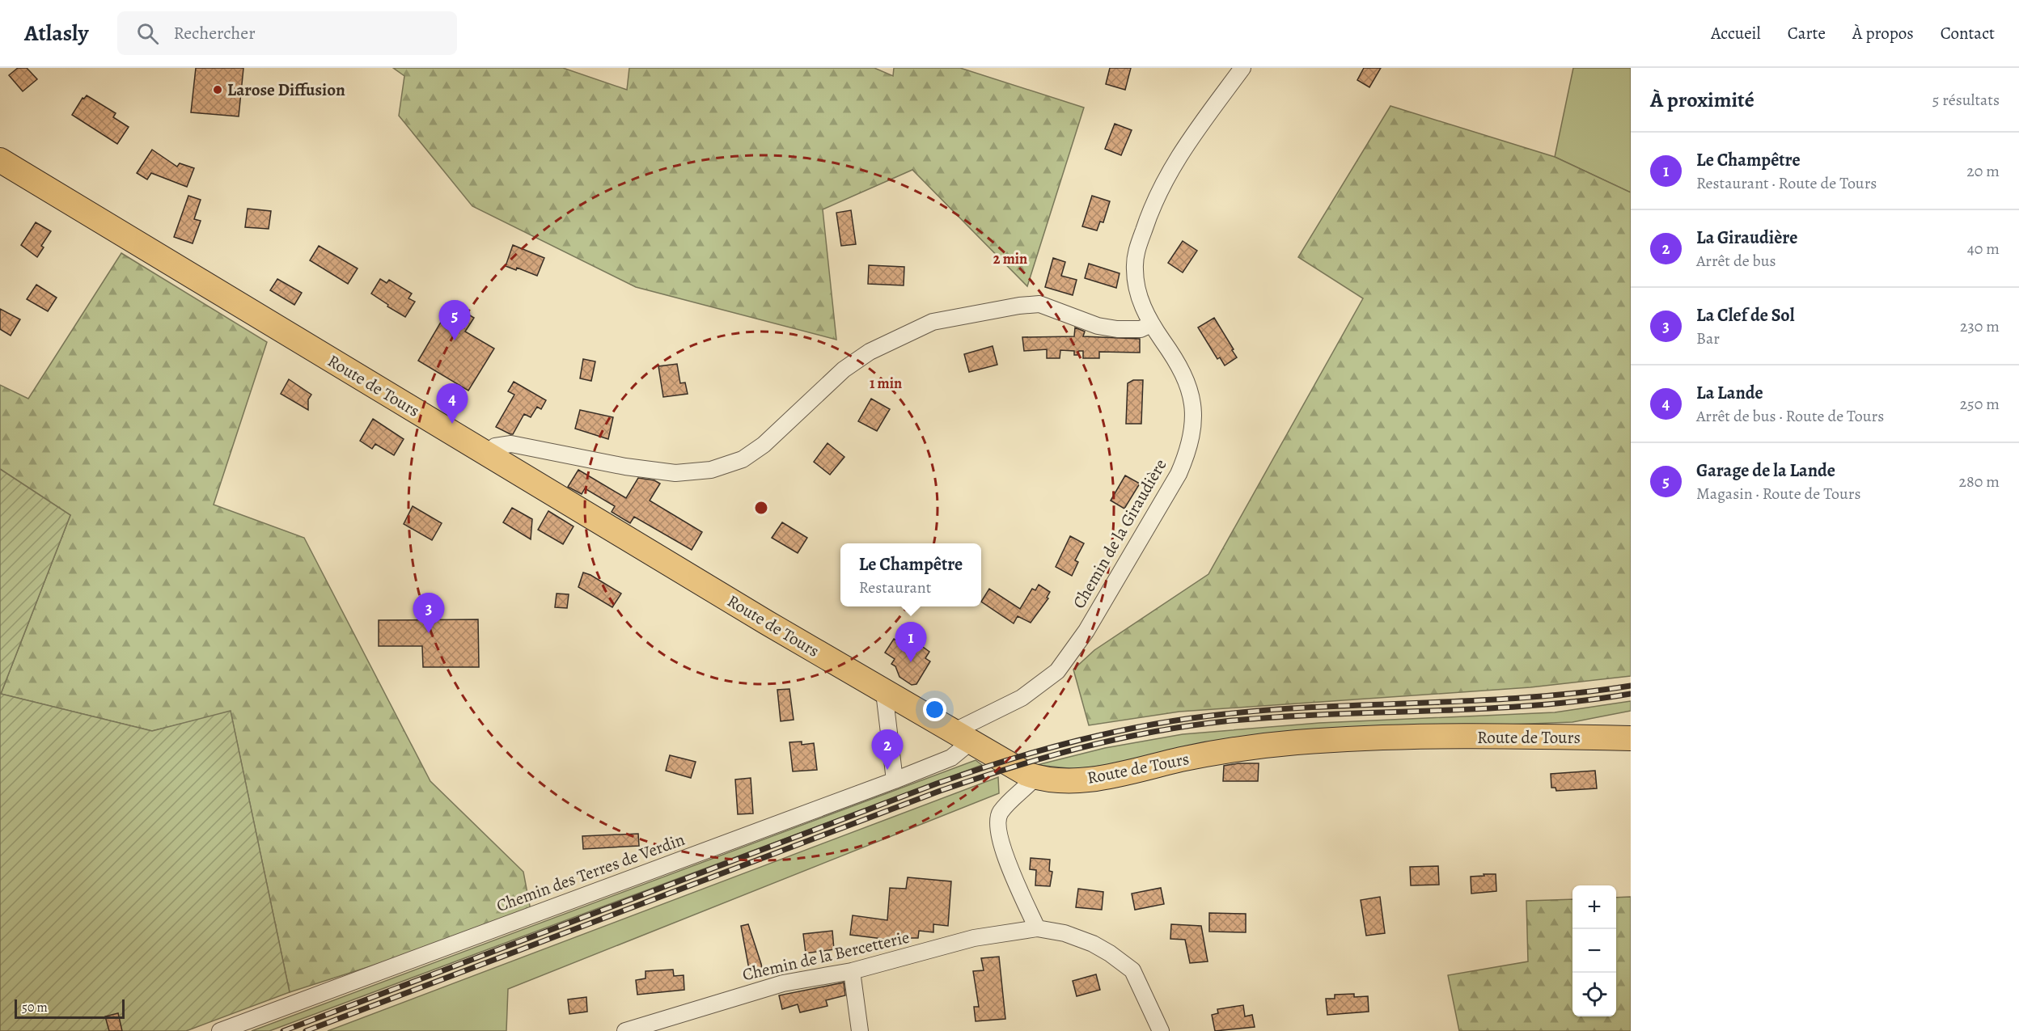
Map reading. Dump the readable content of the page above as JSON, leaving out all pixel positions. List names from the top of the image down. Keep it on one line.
{"streets":{"main road":["Route de Tours"],"street":["Chemin de la Giraudière","Chemin des Terres de Verdin","Chemin de la Bercetterie"]},"crossings":[["Route de Tours","Chemin de la Giraudière"],["Route de Tours","Chemin des Terres de Verdin"],["Chemin de la Giraudière","Chemin des Terres de Verdin"]],"places":["Larose Diffusion"],"scale_bar":"50 m","page":{"header":"Atlasly","search":"Rechercher","nav":["Accueil","Carte","À propos","Contact"],"heading":["À proximité","5 résultats"],"list":[{"mark":"1","name":"Le Champêtre","note":"Restaurant · Route de Tours","value":"20 m"},{"mark":"2","name":"La Giraudière","note":"Arrêt de bus","value":"40 m"},{"mark":"3","name":"La Clef de Sol","note":"Bar","value":"230 m"},{"mark":"4","name":"La Lande","note":"Arrêt de bus · Route de Tours","value":"250 m"},{"mark":"5","name":"Garage de la Lande","note":"Magasin · Route de Tours","value":"280 m"}],"pins":["5","4","3","1","2"],"popup":["Le Champêtre","Restaurant"],"map_buttons":["+","−"],"scale":"50 m"},"rings":["2 min","1 min"]}
